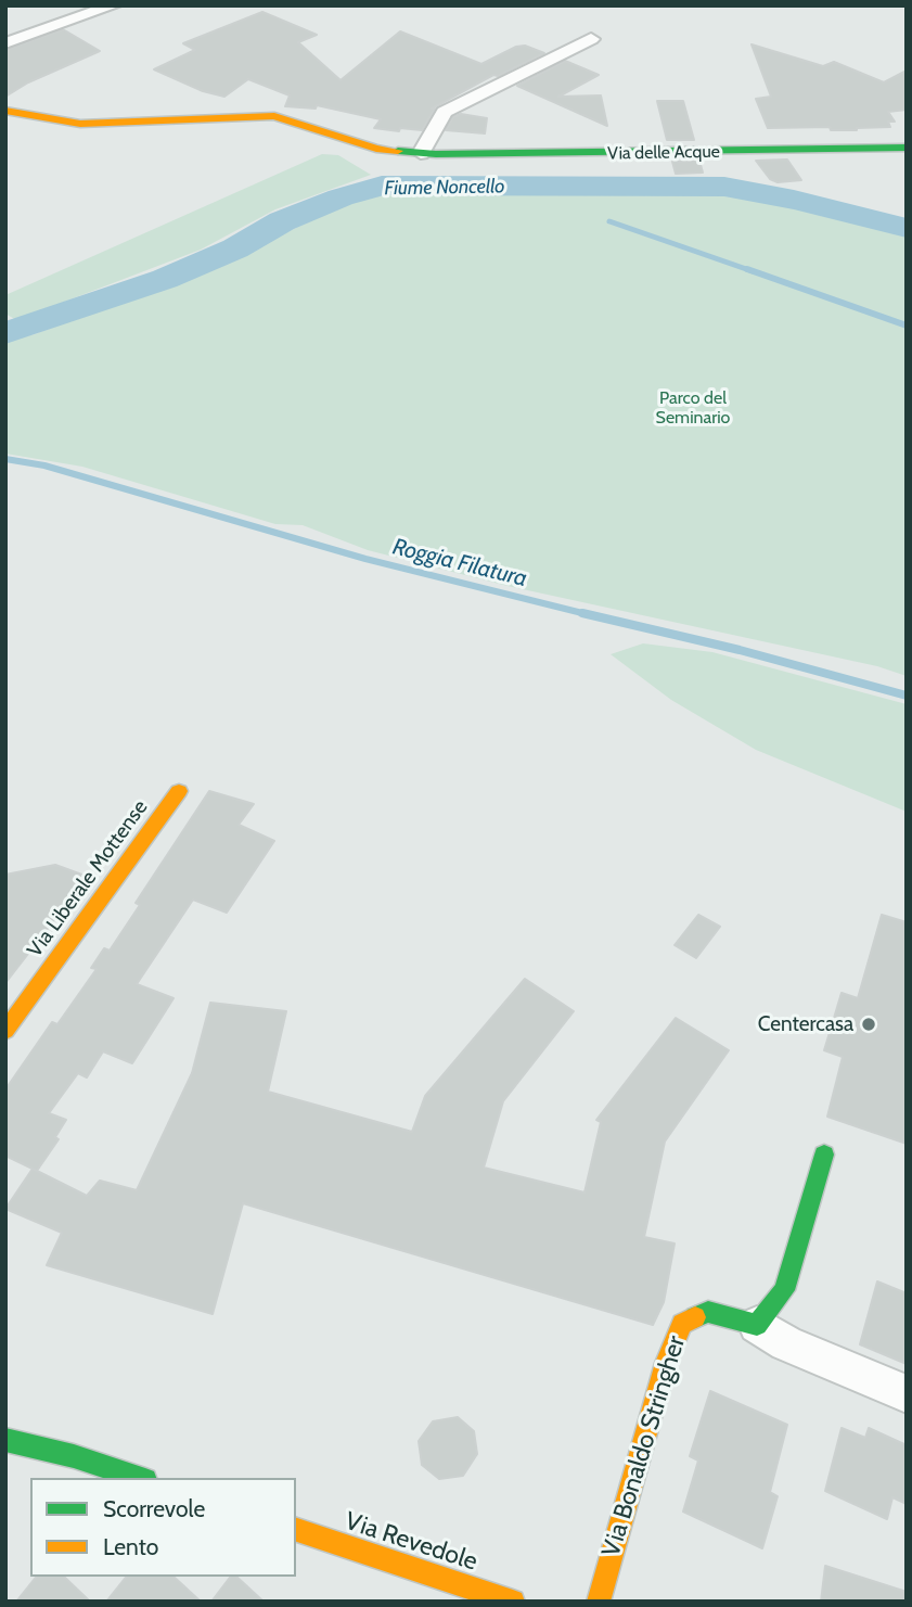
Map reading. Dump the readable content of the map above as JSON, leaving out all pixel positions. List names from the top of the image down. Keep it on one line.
{"streets":{"street":["Via delle Acque","Via Liberale Mottense","Via Bonaldo Stringher","Via Revedole"]},"water":["Fiume Noncello","Roggia Filatura"],"parks":["Parco del Seminario"],"places":["Centercasa"],"legend":["Scorrevole","Lento"]}
